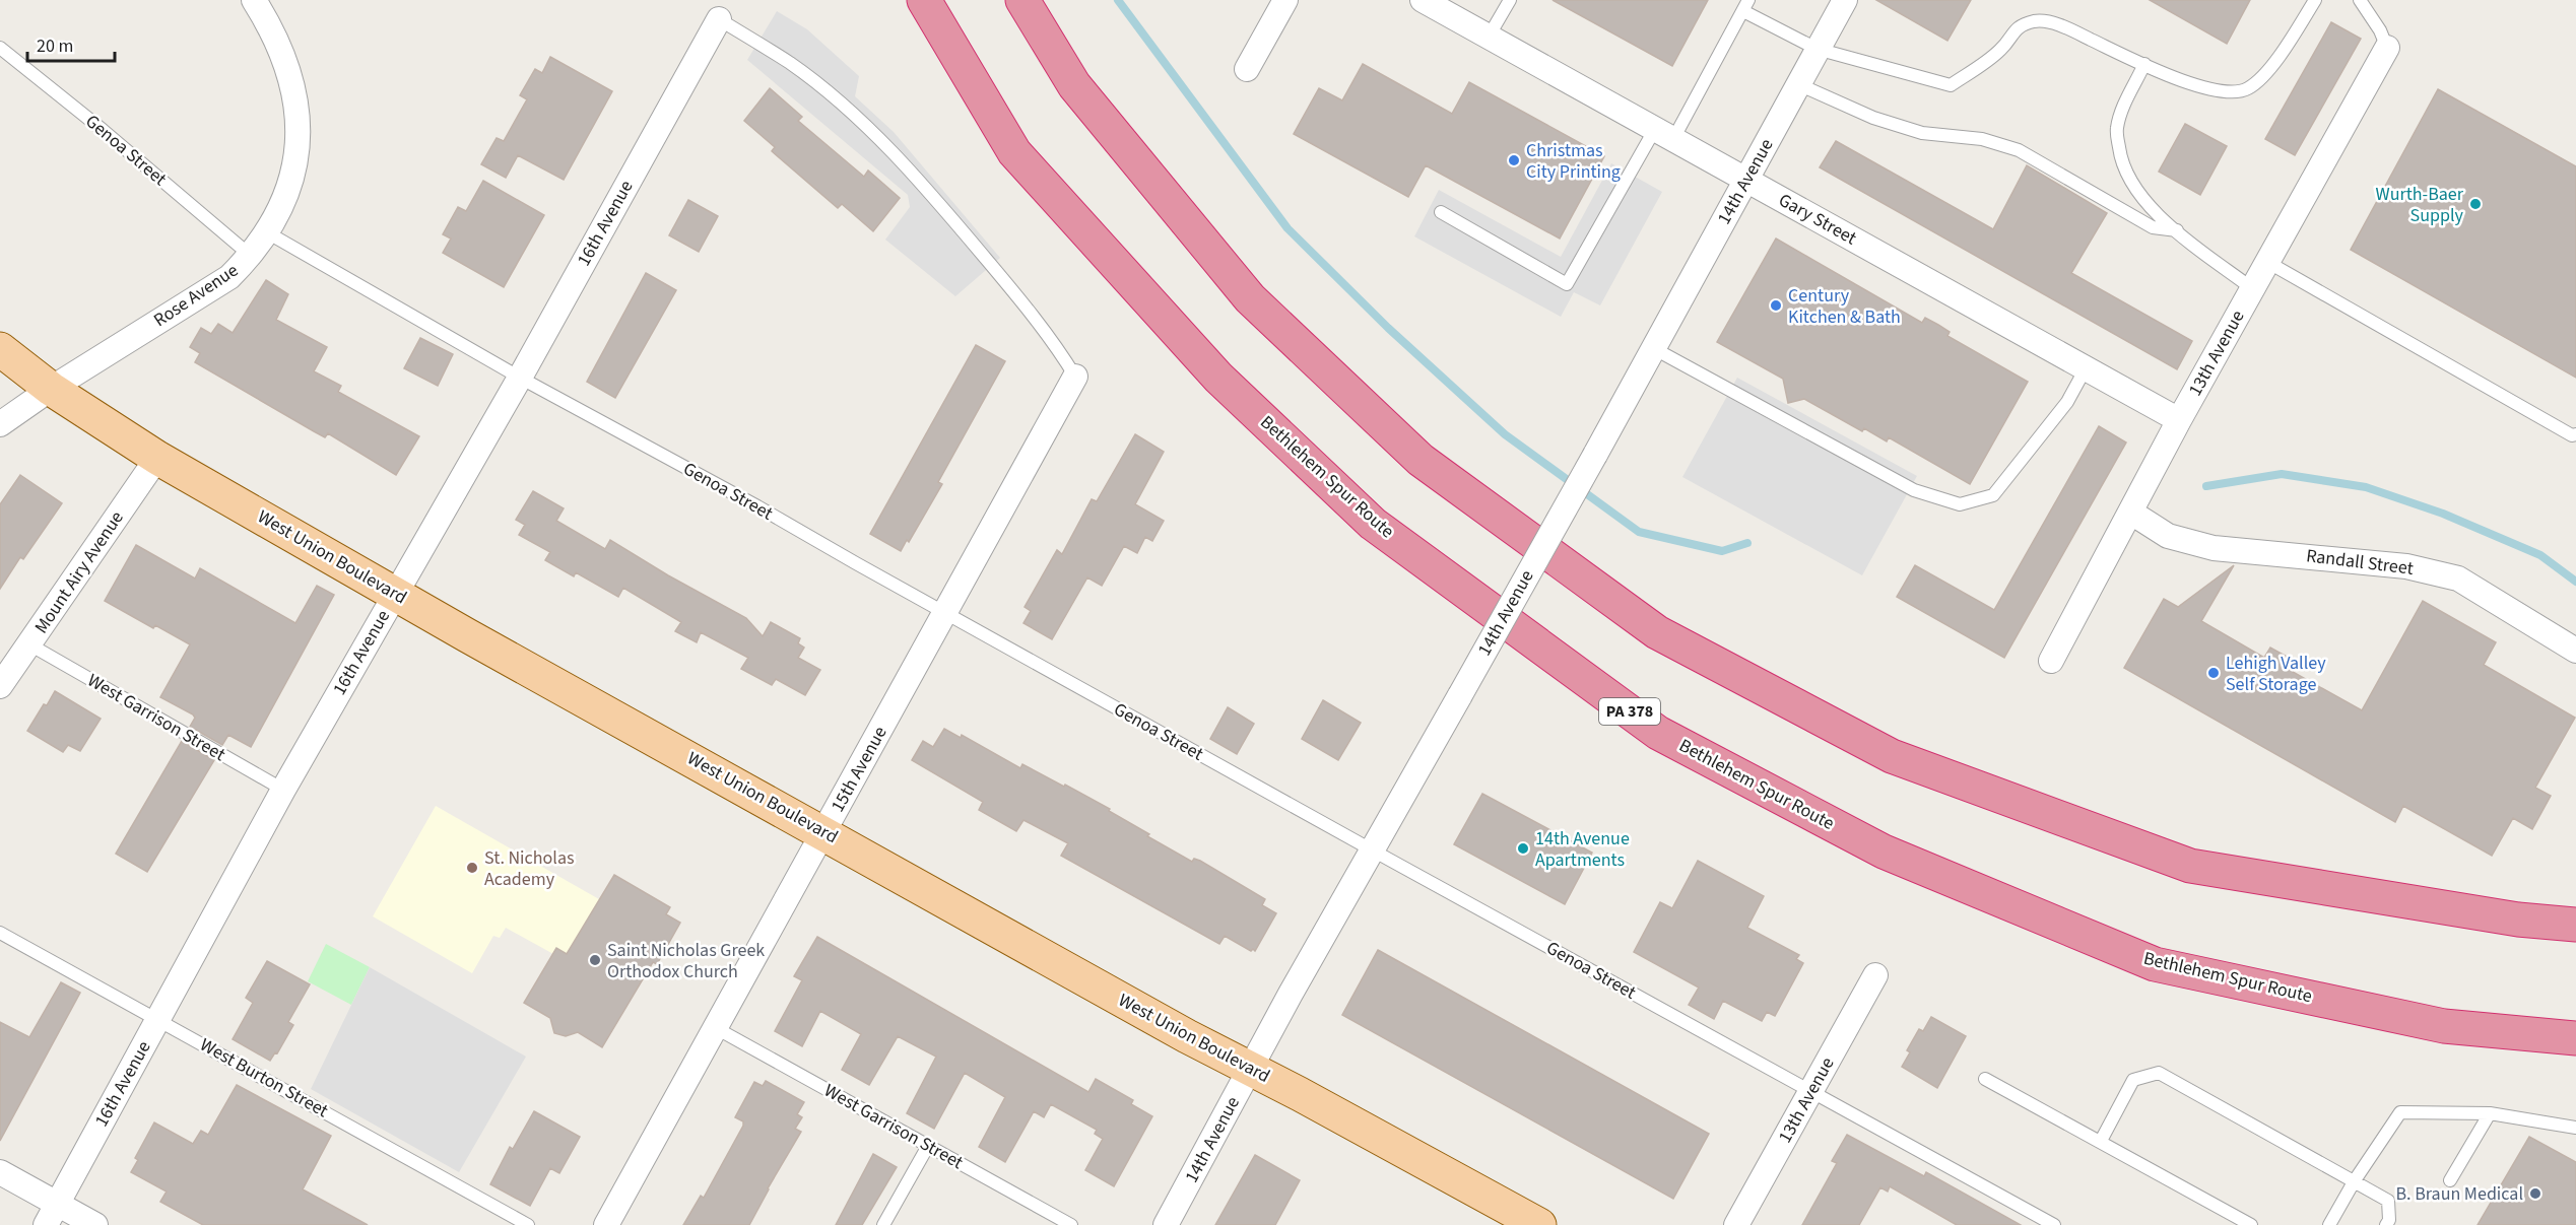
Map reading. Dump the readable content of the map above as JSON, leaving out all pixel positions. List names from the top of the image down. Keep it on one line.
{"streets":{"highway":["Bethlehem Spur Route","PA 378"],"main road":["West Union Boulevard"],"street":["14th Avenue","Gary Street","16th Avenue","Rose Avenue","13th Avenue","Randall Street","Mount Airy Avenue","15th Avenue"],"lane":["Genoa Street","West Garrison Street","West Burton Street"]},"crossings":[["Genoa Street","14th Avenue"],["Genoa Street","16th Avenue"],["Genoa Street","Rose Avenue"],["Genoa Street","13th Avenue"],["Genoa Street","15th Avenue"],["14th Avenue","Gary Street"],["14th Avenue","West Union Boulevard"],["Gary Street","13th Avenue"],["16th Avenue","West Union Boulevard"],["16th Avenue","West Garrison Street"],["16th Avenue","West Burton Street"],["Rose Avenue","West Union Boulevard"],["13th Avenue","Randall Street"],["West Union Boulevard","Mount Airy Avenue"],["West Union Boulevard","15th Avenue"],["Mount Airy Avenue","West Garrison Street"],["West Garrison Street","15th Avenue"]],"places":["Christmas City Printing","Wurth-Baer Supply","Century Kitchen & Bath","Lehigh Valley Self Storage","14th Avenue Apartments","St. Nicholas Academy","Saint Nicholas Greek Orthodox Church","B. Braun Medical"],"scale_bar":"20 m"}
